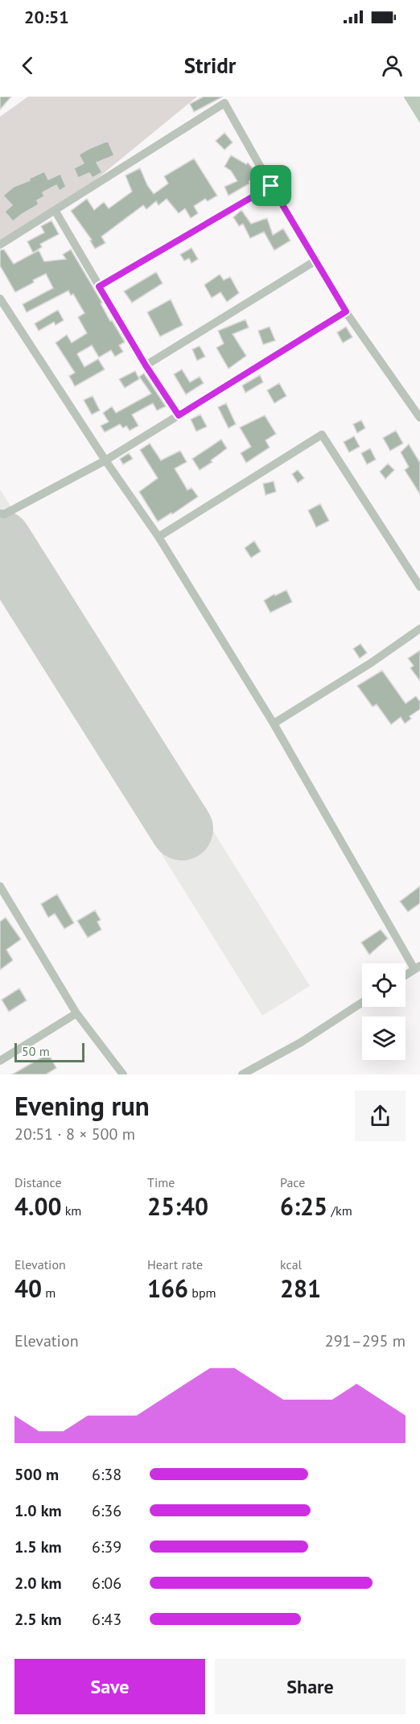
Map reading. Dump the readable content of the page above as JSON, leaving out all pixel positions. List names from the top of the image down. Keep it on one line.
{"scale_bar":"50 m","page":{"status":"20:51","header":"Stridr","scale":"50 m","heading":["Evening run","20:51 · 8 × 500 m"],"stats":[["Distance","4.00 km"],["Time","25:40"],["Pace","6:25 /km"],["Elevation","40 m"],["Heart rate","166 bpm"],["kcal","281"]],"chart":["Elevation","291–295 m"],"list":[{"name":"500 m","note":"6:38"},{"name":"1.0 km","note":"6:36"},{"name":"1.5 km","note":"6:39"},{"name":"2.0 km","note":"6:06"},{"name":"2.5 km","note":"6:43"}],"buttons":["Save","Share"]}}
